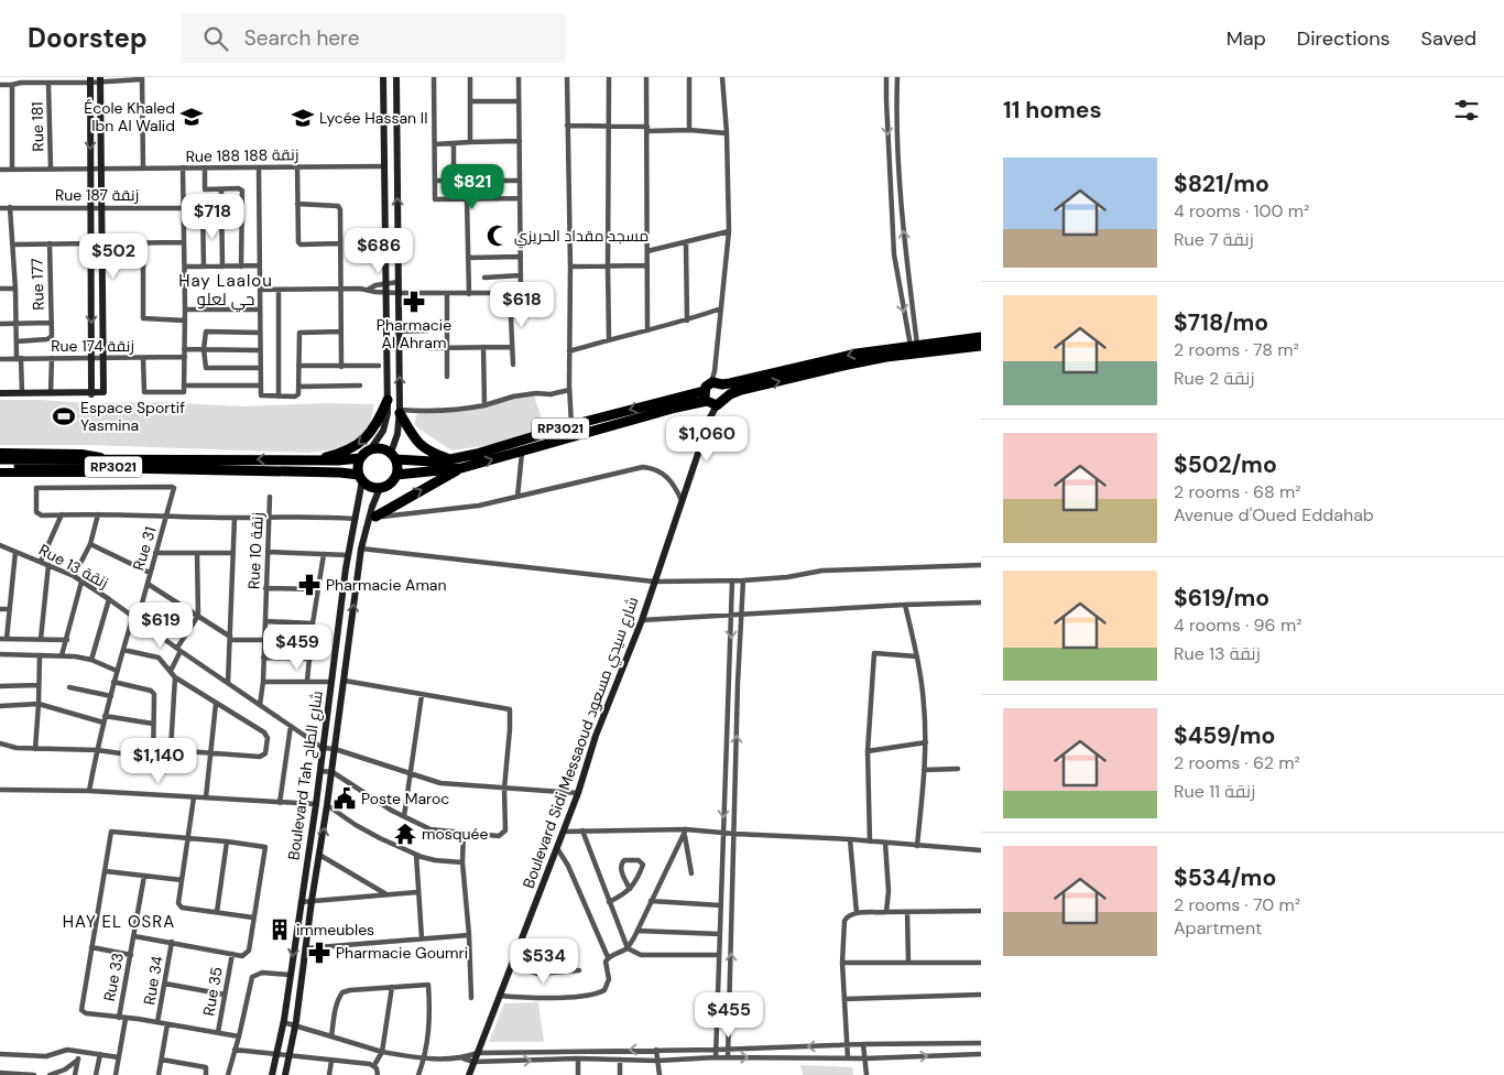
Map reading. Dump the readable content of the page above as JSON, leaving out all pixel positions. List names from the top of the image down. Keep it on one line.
{"streets":{"highway":["RP3021"],"street":["Rue 181","Rue 188 زنقة 188","Rue 187 زنقة","Rue 177","Rue 174 زنقة","Rue 31","Rue 10 زنقة","Rue 13 زنقة","Boulevard Sidi Messaoud شارع سيدي مسعود","Boulevard Tah شارع الطاح","Rue 33","Rue 34","Rue 35"]},"crossings":[["Rue 181","Rue 188 زنقة 188"],["RP3021","Boulevard Sidi Messaoud شارع سيدي مسعود"],["RP3021","Boulevard Tah شارع الطاح"],["Rue 31","Rue 13 زنقة"],["Rue 10 زنقة","Rue 13 زنقة"],["Rue 13 زنقة","Boulevard Tah شارع الطاح"]],"districts":["Hay Laalou حي لعلو","HAY EL OSRA"],"places":{"school or university":["École Khaled Ibn Al Walid","Lycée Hassan II"],"mosque":["مسجد مقداد الحريزي"],"pharmacy":["Pharmacie Al Ahram","Pharmacie Aman","Pharmacie Goumri"],"sports":["Espace Sportif Yasmina"],"public building":["Poste Maroc"],"temple":["mosquée"],"building":["immeubles"]},"page":{"header":"Doorstep","search":"Search here","nav":["Map","Directions","Saved"],"heading":"11 homes","list":[{"name":"$821/mo","note":"4 rooms · 100 m² · Rue 7 زنقة"},{"name":"$718/mo","note":"2 rooms · 78 m² · Rue 2 زنقة"},{"name":"$502/mo","note":"2 rooms · 68 m² · Avenue d'Oued Eddahab"},{"name":"$619/mo","note":"4 rooms · 96 m² · Rue 13 زنقة"},{"name":"$459/mo","note":"2 rooms · 62 m² · Rue 11 زنقة"},{"name":"$534/mo","note":"2 rooms · 70 m² · Apartment"}],"price":["$821","$718","$686","$502","$618","$1,060","$619","$459","$1,140","$534","$455"]}}
